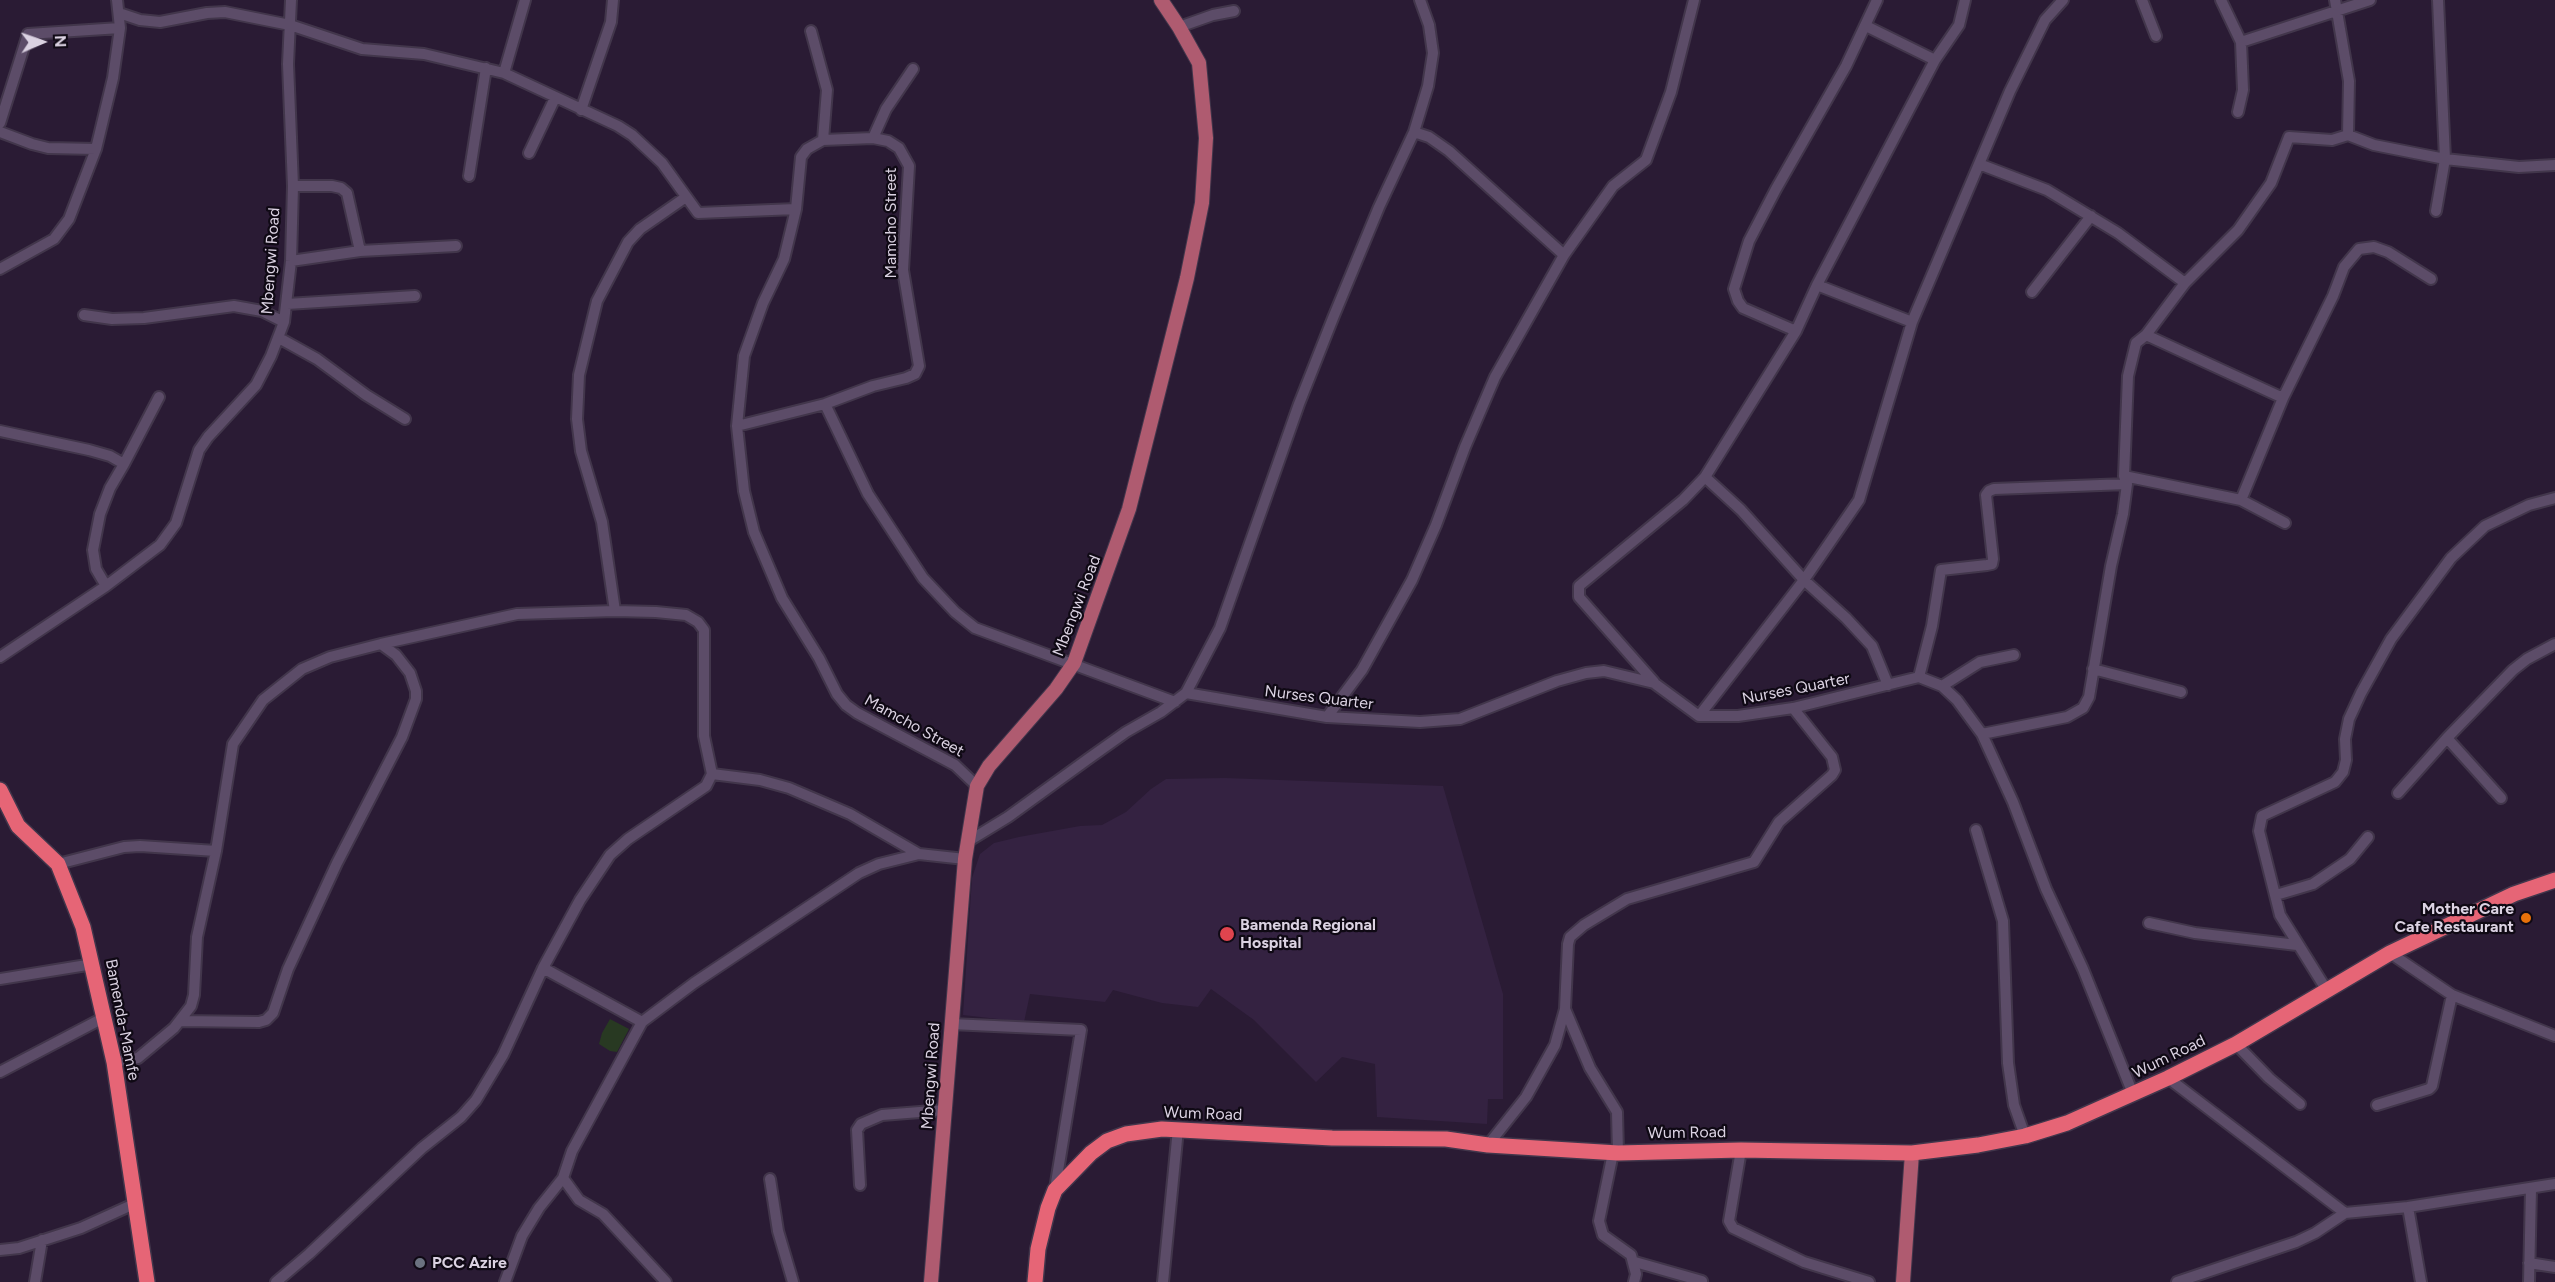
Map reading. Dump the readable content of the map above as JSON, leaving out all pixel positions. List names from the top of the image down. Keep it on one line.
{"streets":{"highway":["Bamenda-Mamfe","Wum Road"],"main road":["Mbengwi Road"],"street":["Mamcho Street","Nurses Quarter"]},"crossings":[["Mamcho Street","Mbengwi Road"]],"places":["Mother Care Cafe Restaurant","Bamenda Regional Hospital","PCC Azire"],"north":"right"}
